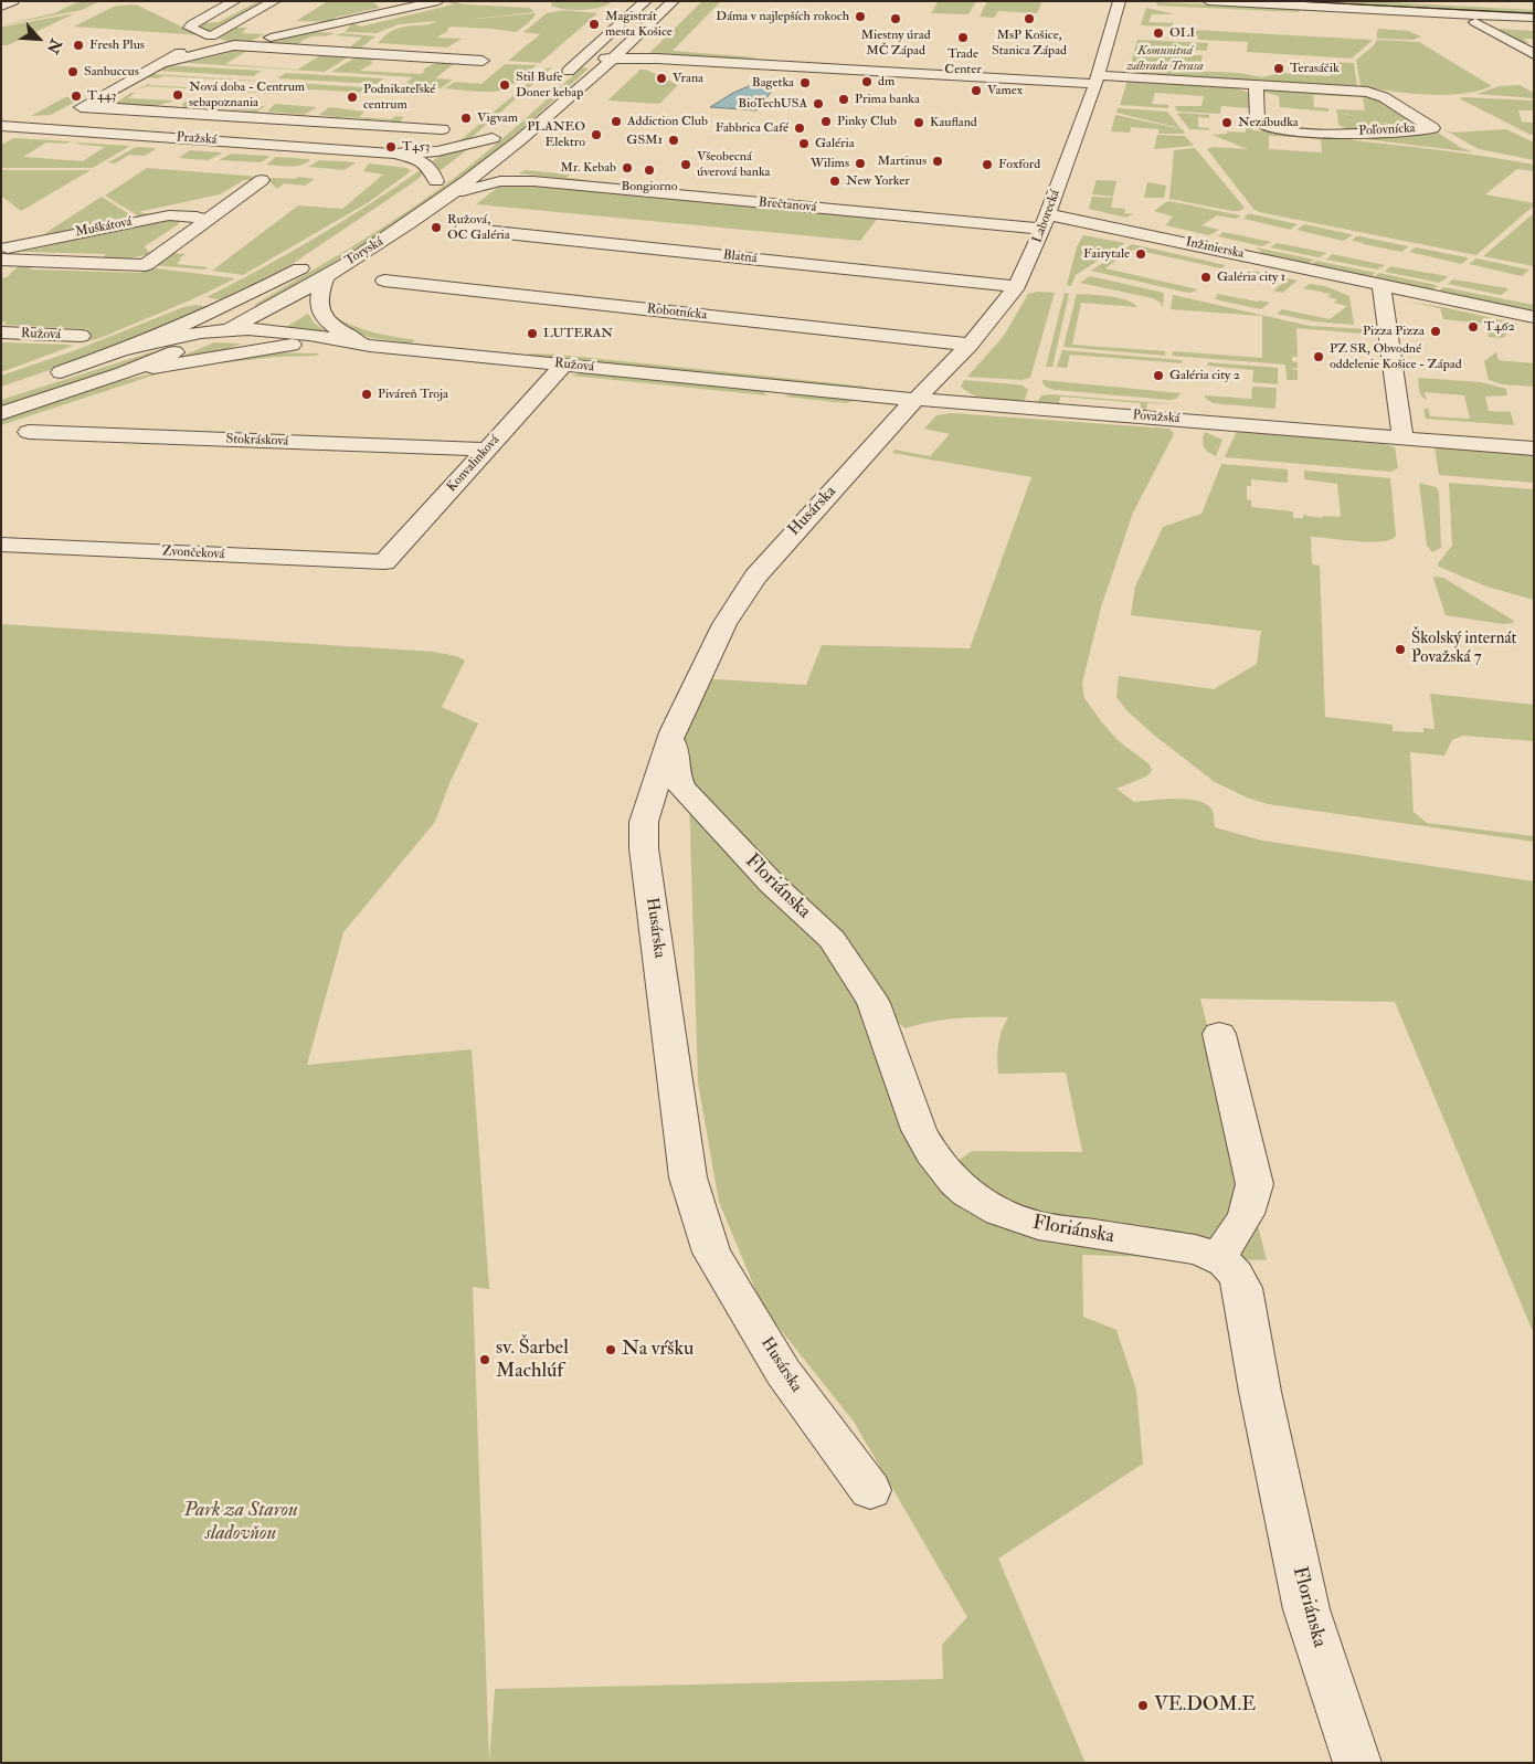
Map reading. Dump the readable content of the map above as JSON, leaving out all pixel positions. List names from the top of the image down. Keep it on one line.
{"streets":{"street":["Poľovnícka","Pražská","Brečtanová","Laborecká","Muškátová","Inžinierska","Toryská","Blatná","Robotnícka","Ružová","Považská","Stokrásková","Konvalinková","Husárska","Zvončeková","Floriánska"]},"crossings":[["Poľovnícka","Laborecká"],["Brečtanová","Laborecká"],["Brečtanová","Inžinierska"],["Laborecká","Inžinierska"],["Laborecká","Blatná"],["Laborecká","Robotnícka"],["Laborecká","Považská"],["Laborecká","Husárska"],["Toryská","Ružová"],["Ružová","Považská"],["Ružová","Konvalinková"],["Považská","Husárska"],["Stokrásková","Konvalinková"],["Konvalinková","Zvončeková"],["Husárska","Floriánska"]],"parks":["Komunitná záhrada Terasa","Park za Starou sladovňou"],"places":["Dáma v najlepších rokoch","Miestny úrad MČ Západ","MsP Košice, Stanica Západ","Magistrát mesta Košice","OLI","Trade Center","Fresh Plus","Terasáčik","Sanbuccus","Vrana","dm","Bagetka","Stil Bufe Doner kebap","Vamex","Nová doba - Centrum sebapoznania","T443","Podnikateľské centrum","Prima banka","BioTechUSA","Vigvam","Addiction Club","Pinky Club","Kaufland","Nezábudka","Fabbrica Café","PLANEO Elektro","GSM1","Galéria","T453","Martinus","Wilims","Všeobecná úverová banka","Foxford","Mr. Kebab","Bongiorno","New Yorker","Ružová, OC Galéria","Fairytale","Galéria city 1","T462","Pizza Pizza","LUTERAN","PZ SR, Obvodné oddelenie Košice - Západ","Galéria city 2","Piváreň Troja","Školský internát Považská 7","Na vŕšku","sv. Šarbel Machlúf","VE.DOM.E"],"north":"bottom right"}
